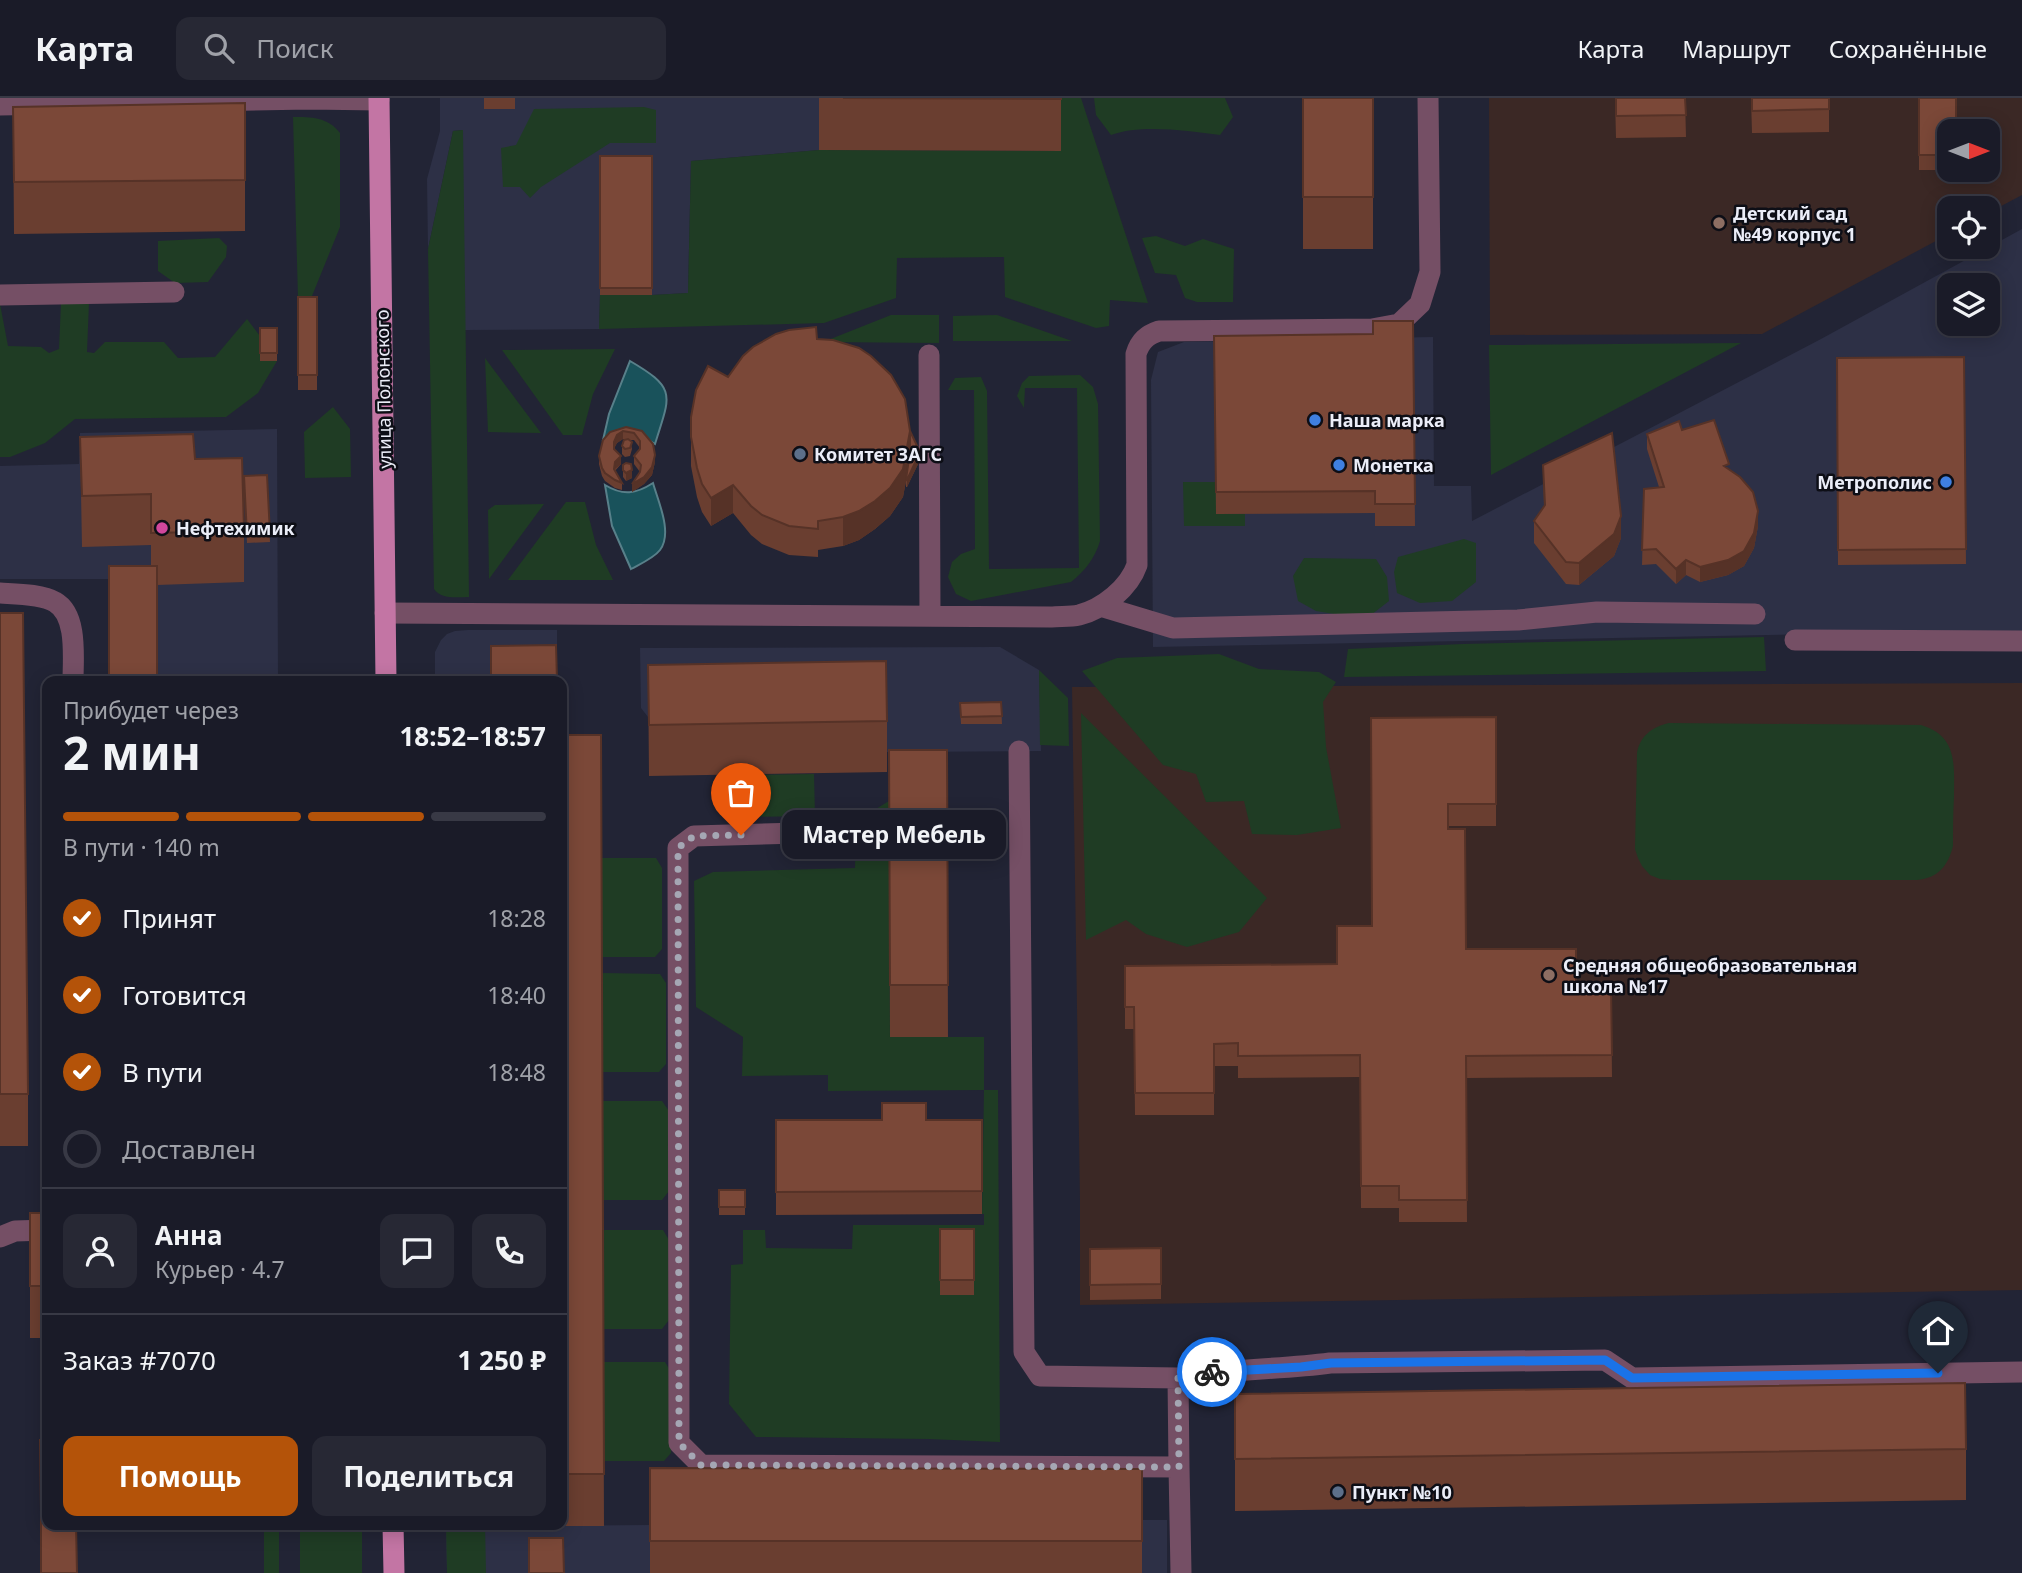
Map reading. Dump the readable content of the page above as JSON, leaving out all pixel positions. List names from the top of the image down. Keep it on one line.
{"streets":{"main road":["улица Полонского"]},"places":["Детский сад №49 корпус 1","Наша марка","Комитет ЗАГС","Монетка","Метрополис","Нефтехимик","Мастер Мебель","Средняя общеобразовательная школа №17","Пункт №10"],"north":"right","page":{"header":"Карта","search":"Поиск","nav":["Карта","Маршрут","Сохранённые"],"heading":["2 мин","Прибудет через","18:52–18:57"],"panel":["Анна","Курьер · 4.7","Заказ #7070","1 250 ₽"],"bar":"В пути · 140 m","bubble":"Мастер Мебель","list":[["Принят","18:28"],["Готовится","18:40"],["В пути","18:48"],"Доставлен"],"buttons":["Помощь","Поделиться"]}}
